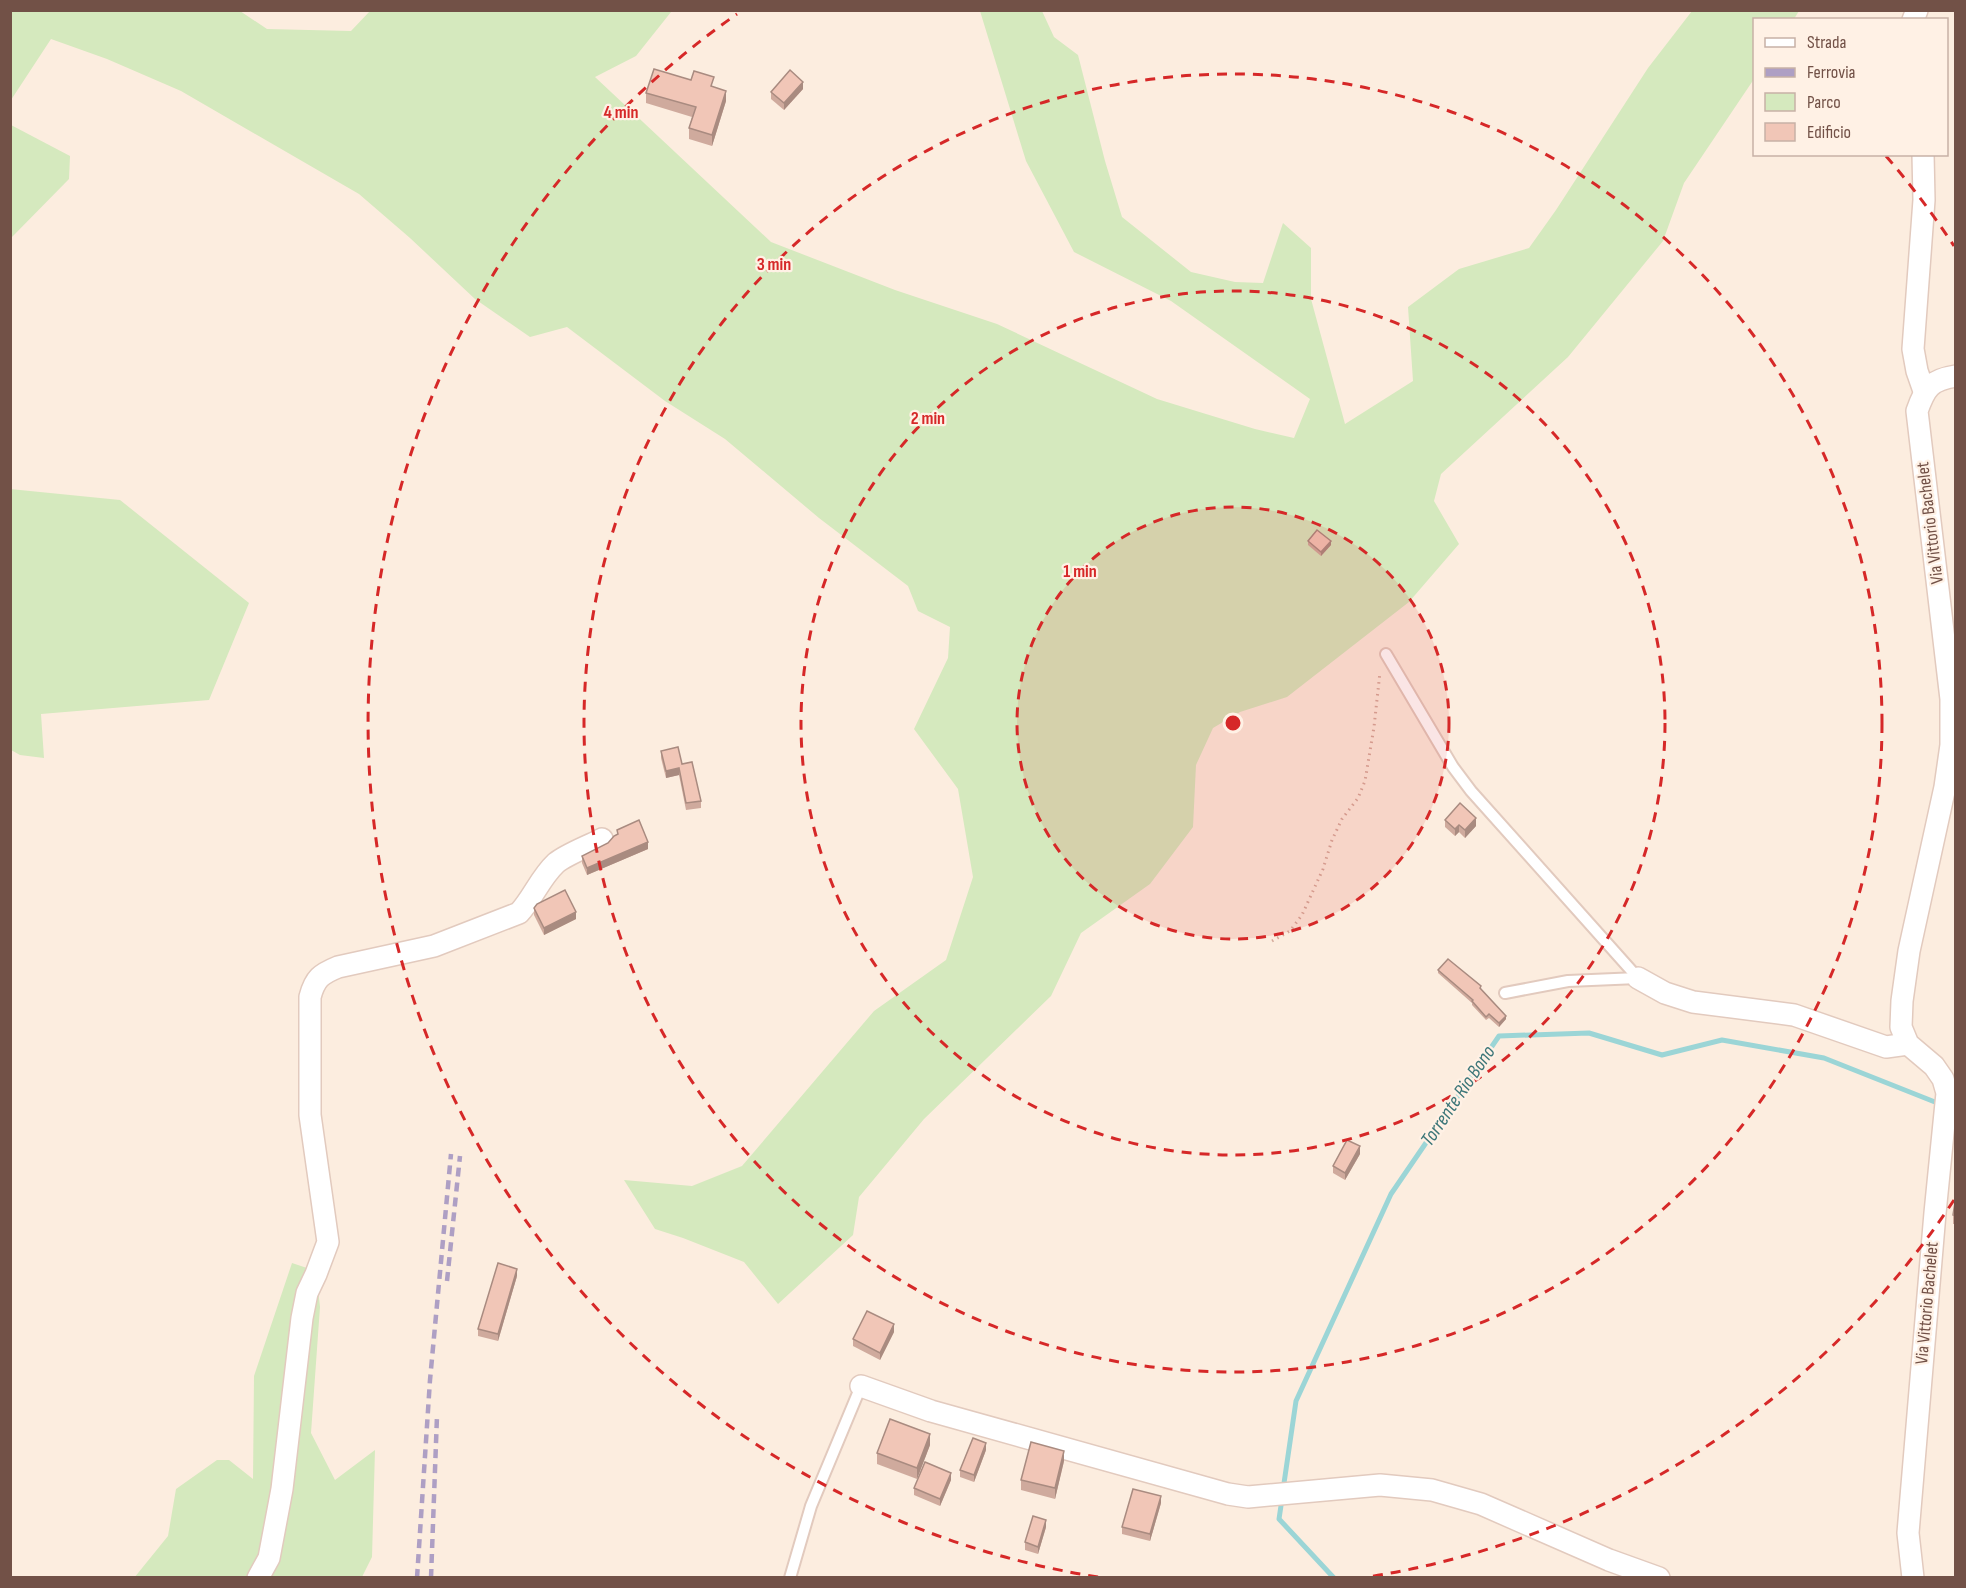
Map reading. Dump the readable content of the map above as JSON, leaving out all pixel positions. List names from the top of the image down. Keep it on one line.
{"streets":{"street":["Via Vittorio Bachelet"]},"water":["Torrente Rio Bono"],"legend":["Strada","Ferrovia","Parco","Edificio"],"rings":["4 min","3 min","2 min","1 min"]}
